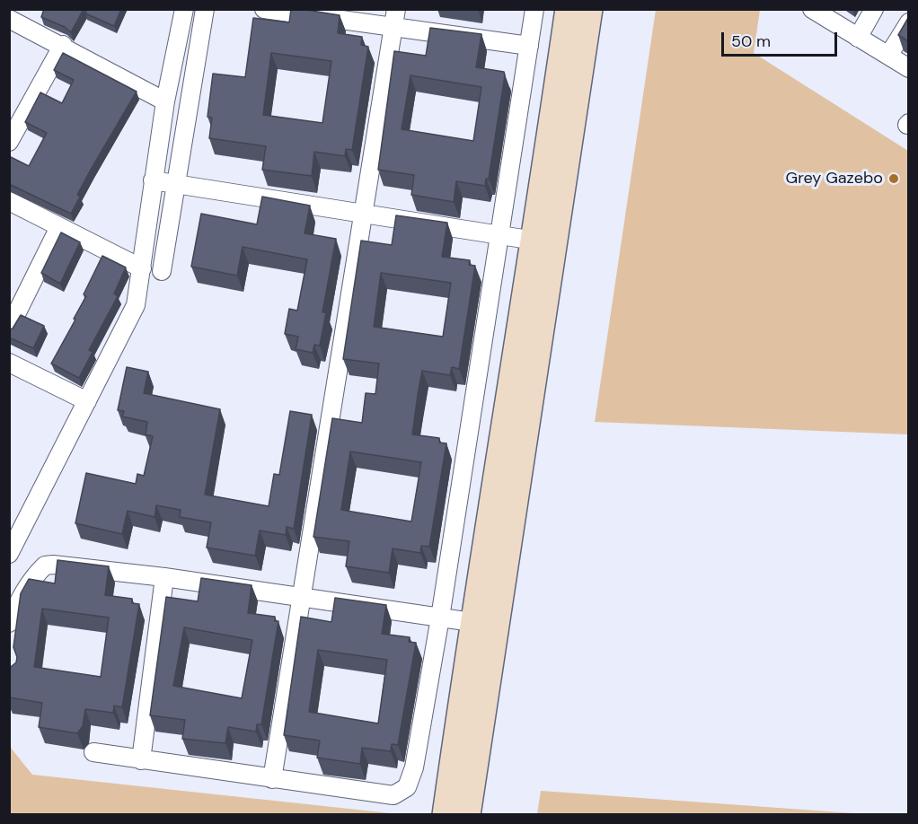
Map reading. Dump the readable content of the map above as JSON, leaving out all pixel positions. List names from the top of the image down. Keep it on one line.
{"places":["Grey Gazebo"],"scale_bar":"50 m"}
